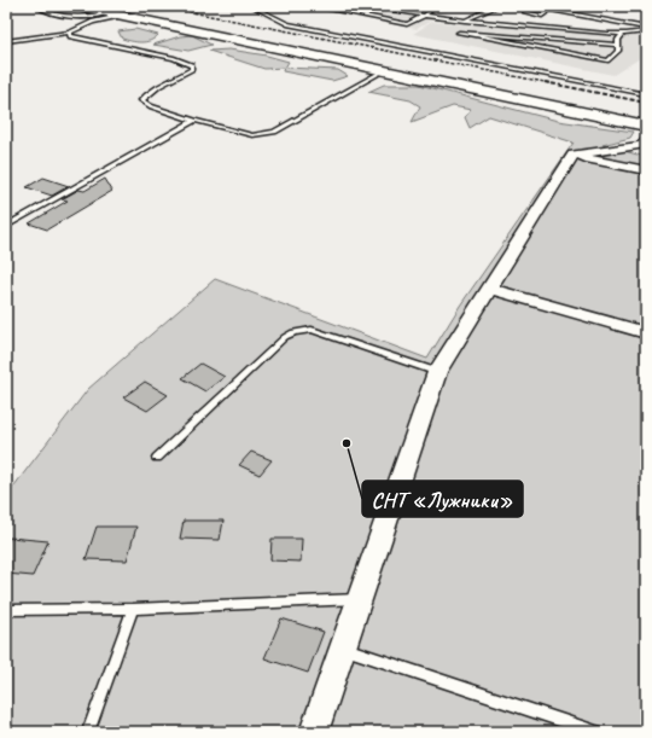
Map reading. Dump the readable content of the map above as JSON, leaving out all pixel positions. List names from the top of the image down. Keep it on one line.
{"places":["СНТ «Лужники»"]}
